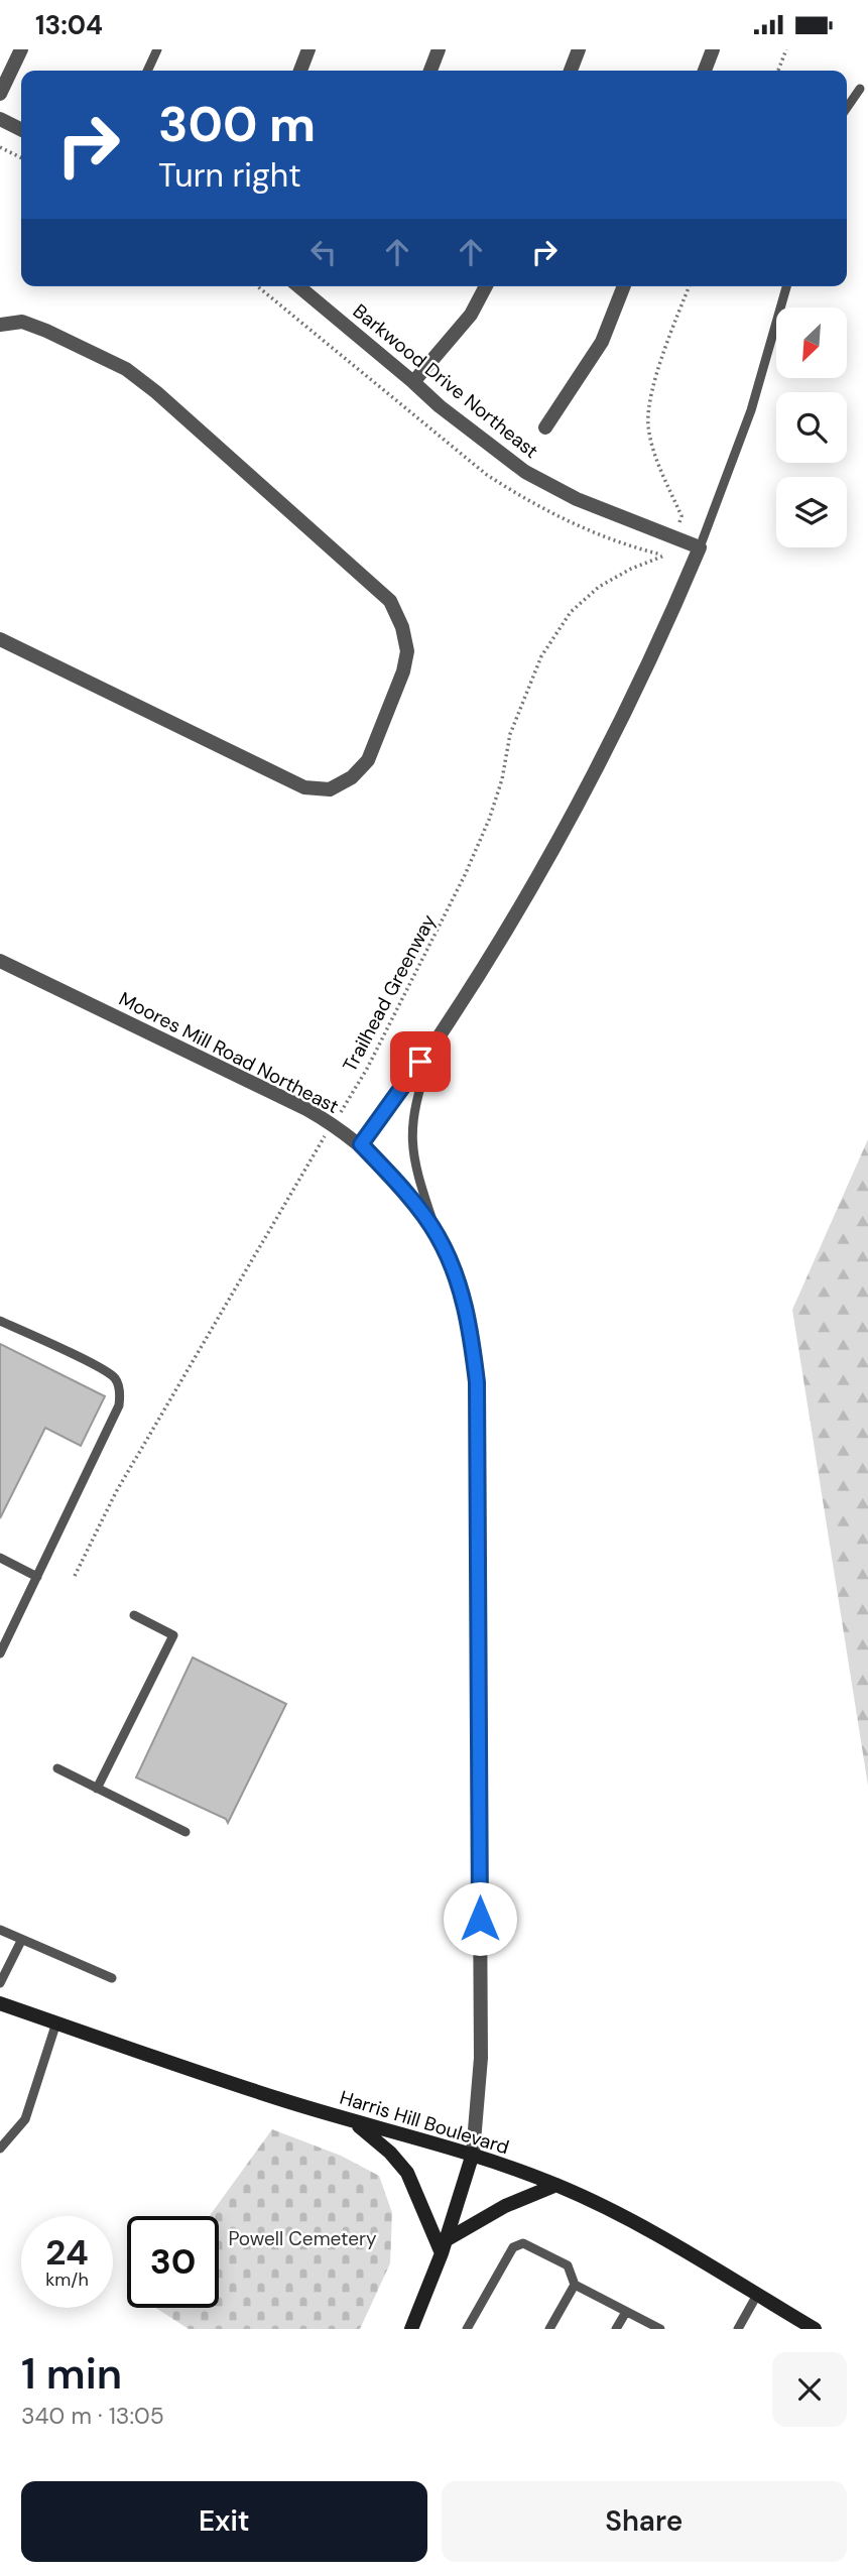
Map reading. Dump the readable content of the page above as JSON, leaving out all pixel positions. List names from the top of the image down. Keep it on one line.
{"streets":{"street":["Barkwood Drive Northeast","Moores Mill Road Northeast","Harris Hill Boulevard"],"path":["Trailhead Greenway"]},"crossings":[["Trailhead Greenway","Moores Mill Road Northeast"],["Moores Mill Road Northeast","Harris Hill Boulevard"]],"parks":["Powell Cemetery"],"north":"bottom left","page":{"status":"13:04","turn":["300 m","Turn right"],"speed":"24 km/h","limit":"30","heading":["1 min","340 m · 13:05"],"buttons":["Exit","Share"]}}
